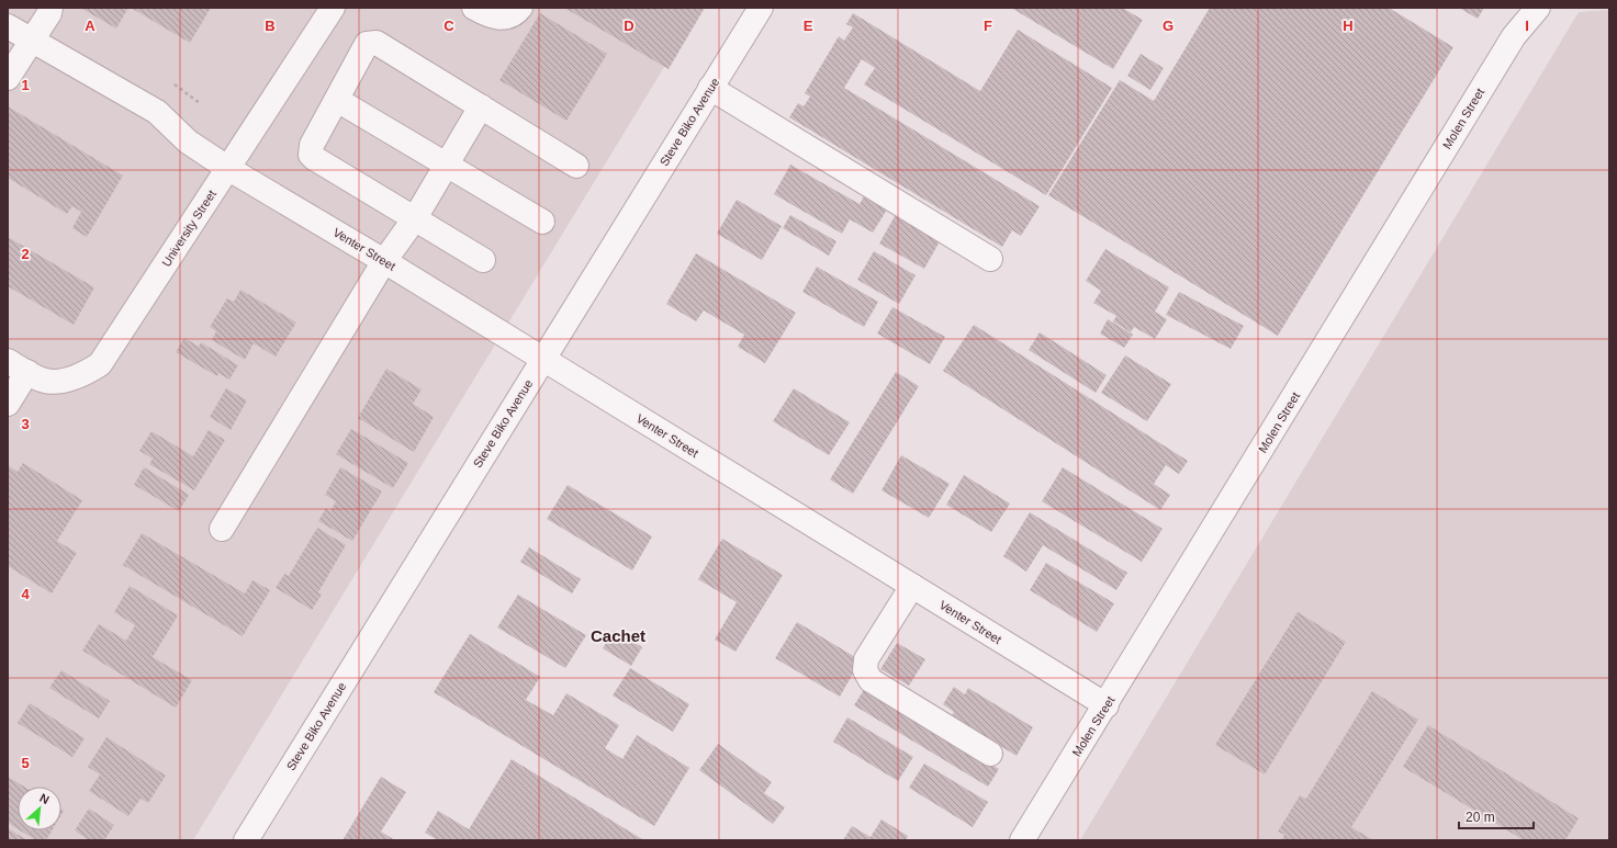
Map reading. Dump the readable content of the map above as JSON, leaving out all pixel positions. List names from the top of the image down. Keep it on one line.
{"streets":{"street":["Molen Street","Steve Biko Avenue","University Street","Venter Street"]},"crossings":[["Molen Street","Venter Street"],["Steve Biko Avenue","Venter Street"],["University Street","Venter Street"]],"districts":["Cachet"],"scale_bar":"20 m","north":"top right","grid":{"columns":["A","B","C","D","E","F","G","H","I"],"rows":["1","2","3","4","5"]}}
